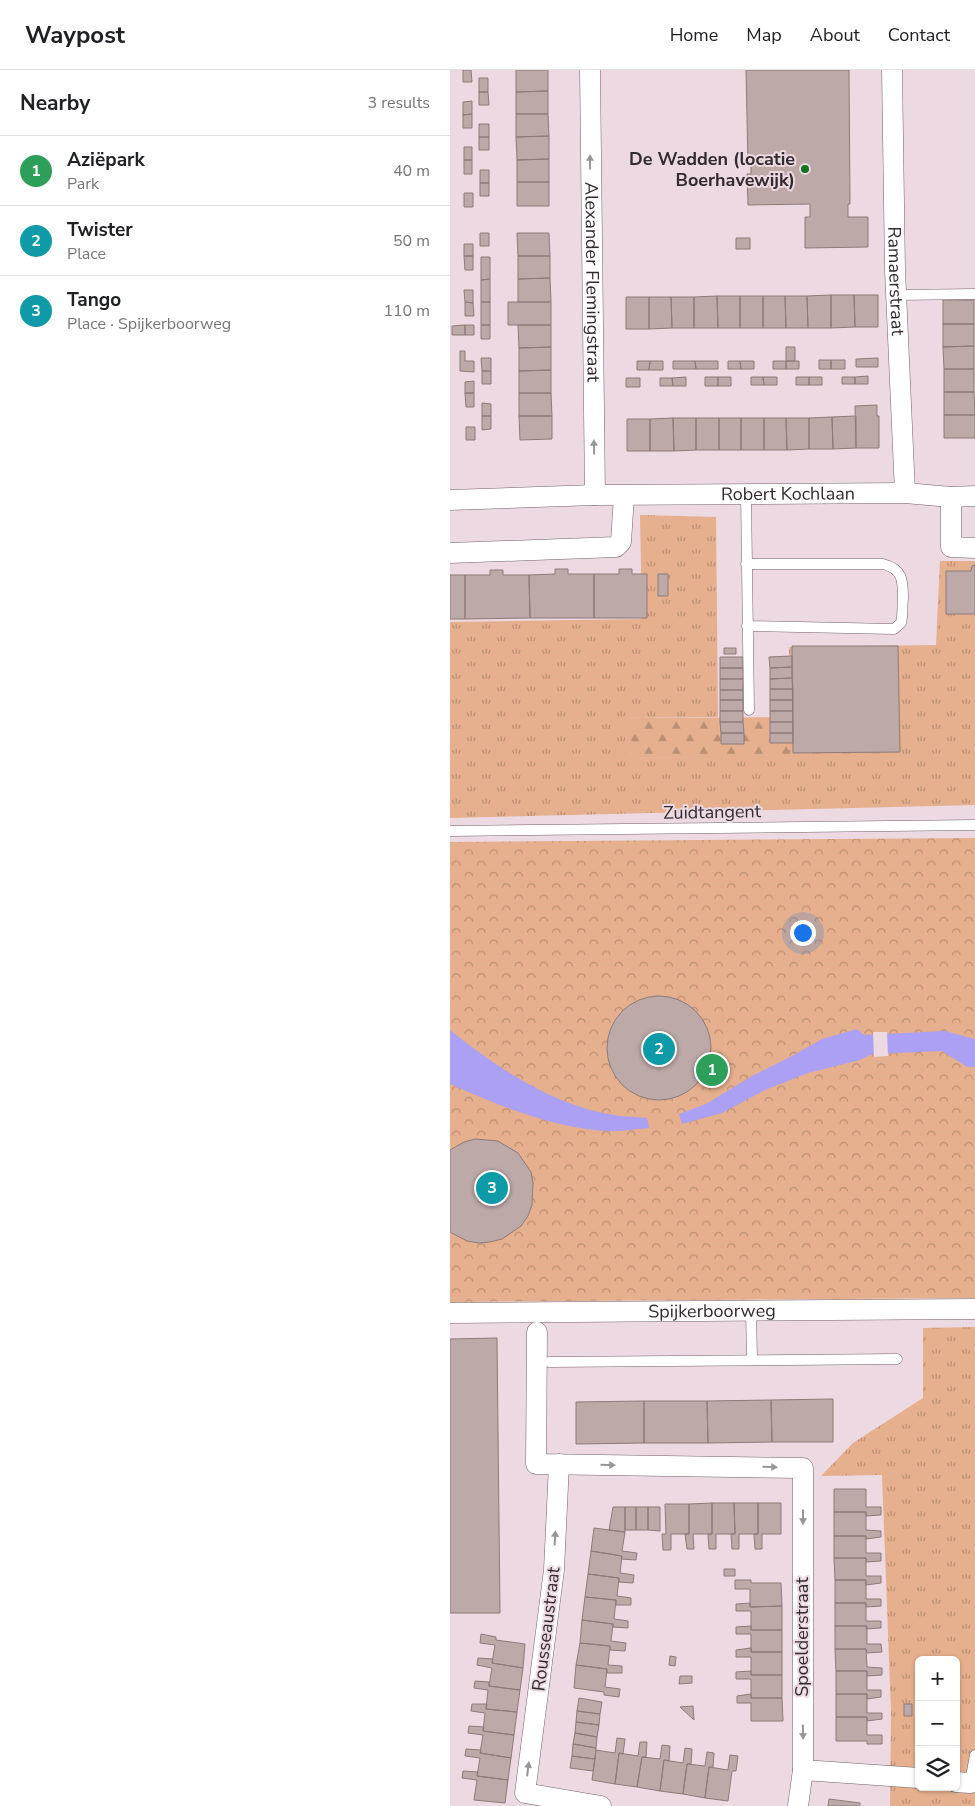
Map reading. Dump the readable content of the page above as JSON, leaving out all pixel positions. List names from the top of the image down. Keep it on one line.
{"streets":{"street":["Ramaerstraat","Alexander Flemingstraat","Robert Kochlaan","Spijkerboorweg","Rousseaustraat","Spoelderstraat"],"lane":["Zuidtangent"]},"crossings":[["Ramaerstraat","Robert Kochlaan"],["Alexander Flemingstraat","Robert Kochlaan"],["Rousseaustraat","Spoelderstraat"]],"one_way":["Alexander Flemingstraat","Rousseaustraat"],"places":["De Wadden (locatie Boerhavewijk)"],"page":{"header":"Waypost","nav":["Home","Map","About","Contact"],"heading":["Nearby","3 results"],"list":[{"mark":"1","name":"Aziëpark","note":"Park","value":"40 m"},{"mark":"2","name":"Twister","note":"Place","value":"50 m"},{"mark":"3","name":"Tango","note":"Place · Spijkerboorweg","value":"110 m"}],"pins":["2","1","3"],"map_buttons":["+","−"]}}
